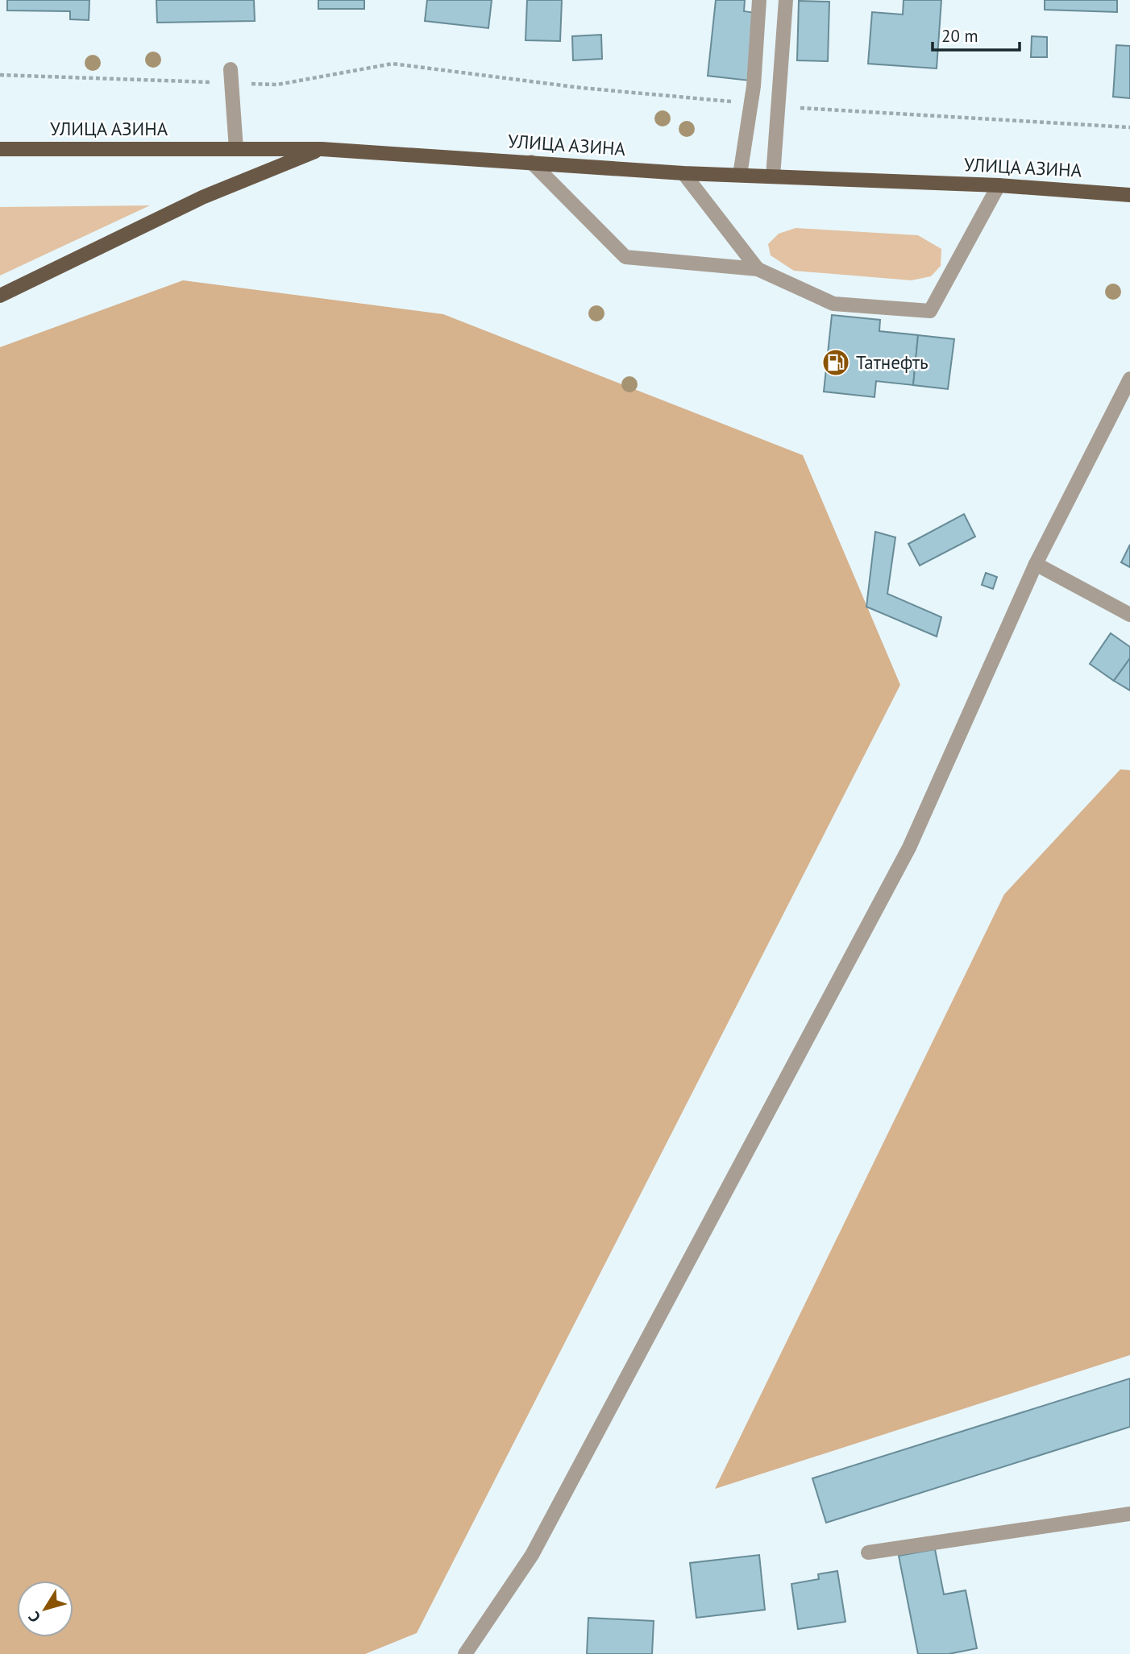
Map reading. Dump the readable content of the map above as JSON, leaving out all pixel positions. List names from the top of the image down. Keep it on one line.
{"streets":{"main road":["УЛИЦА АЗИНА"]},"places":{"fuel station":["Татнефть"]},"scale_bar":"20 m","north":"bottom left"}
